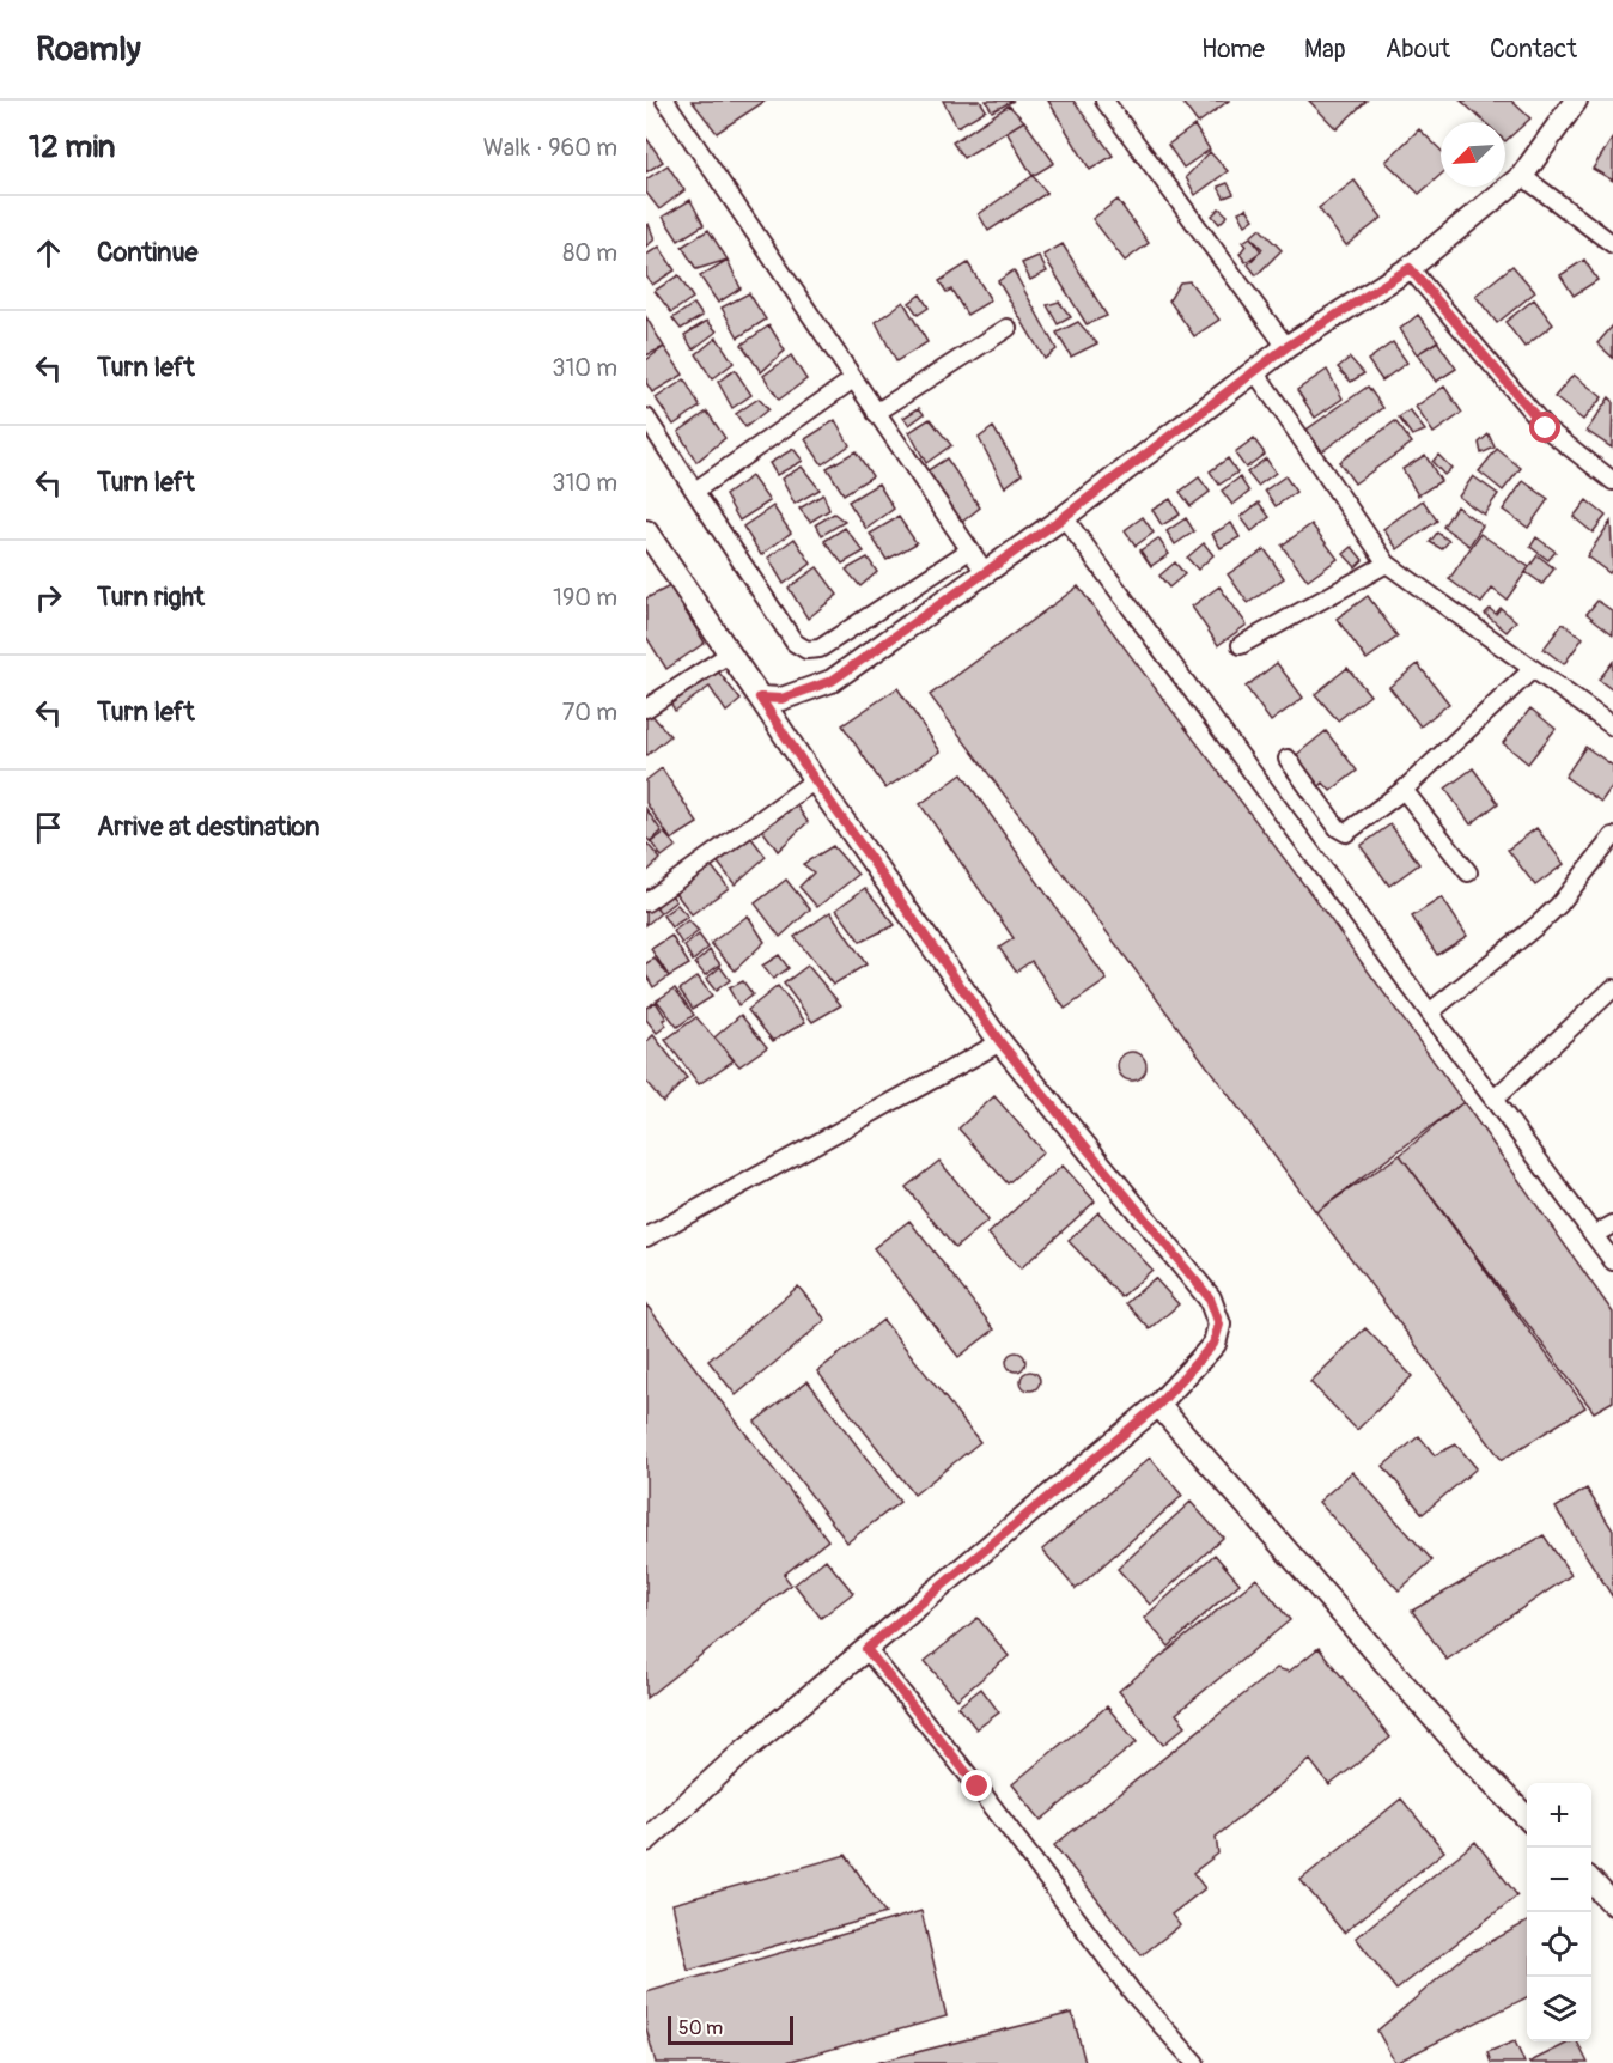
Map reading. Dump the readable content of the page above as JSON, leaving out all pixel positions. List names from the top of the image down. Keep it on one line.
{"scale_bar":"50 m","north":"bottom left","page":{"header":"Roamly","nav":["Home","Map","About","Contact"],"heading":["12 min","Walk · 960 m"],"list":[["Continue","80 m"],["Turn left","310 m"],["Turn left","310 m"],["Turn right","190 m"],["Turn left","70 m"],"Arrive at destination"],"map_buttons":["+","−"],"scale":"50 m"}}
